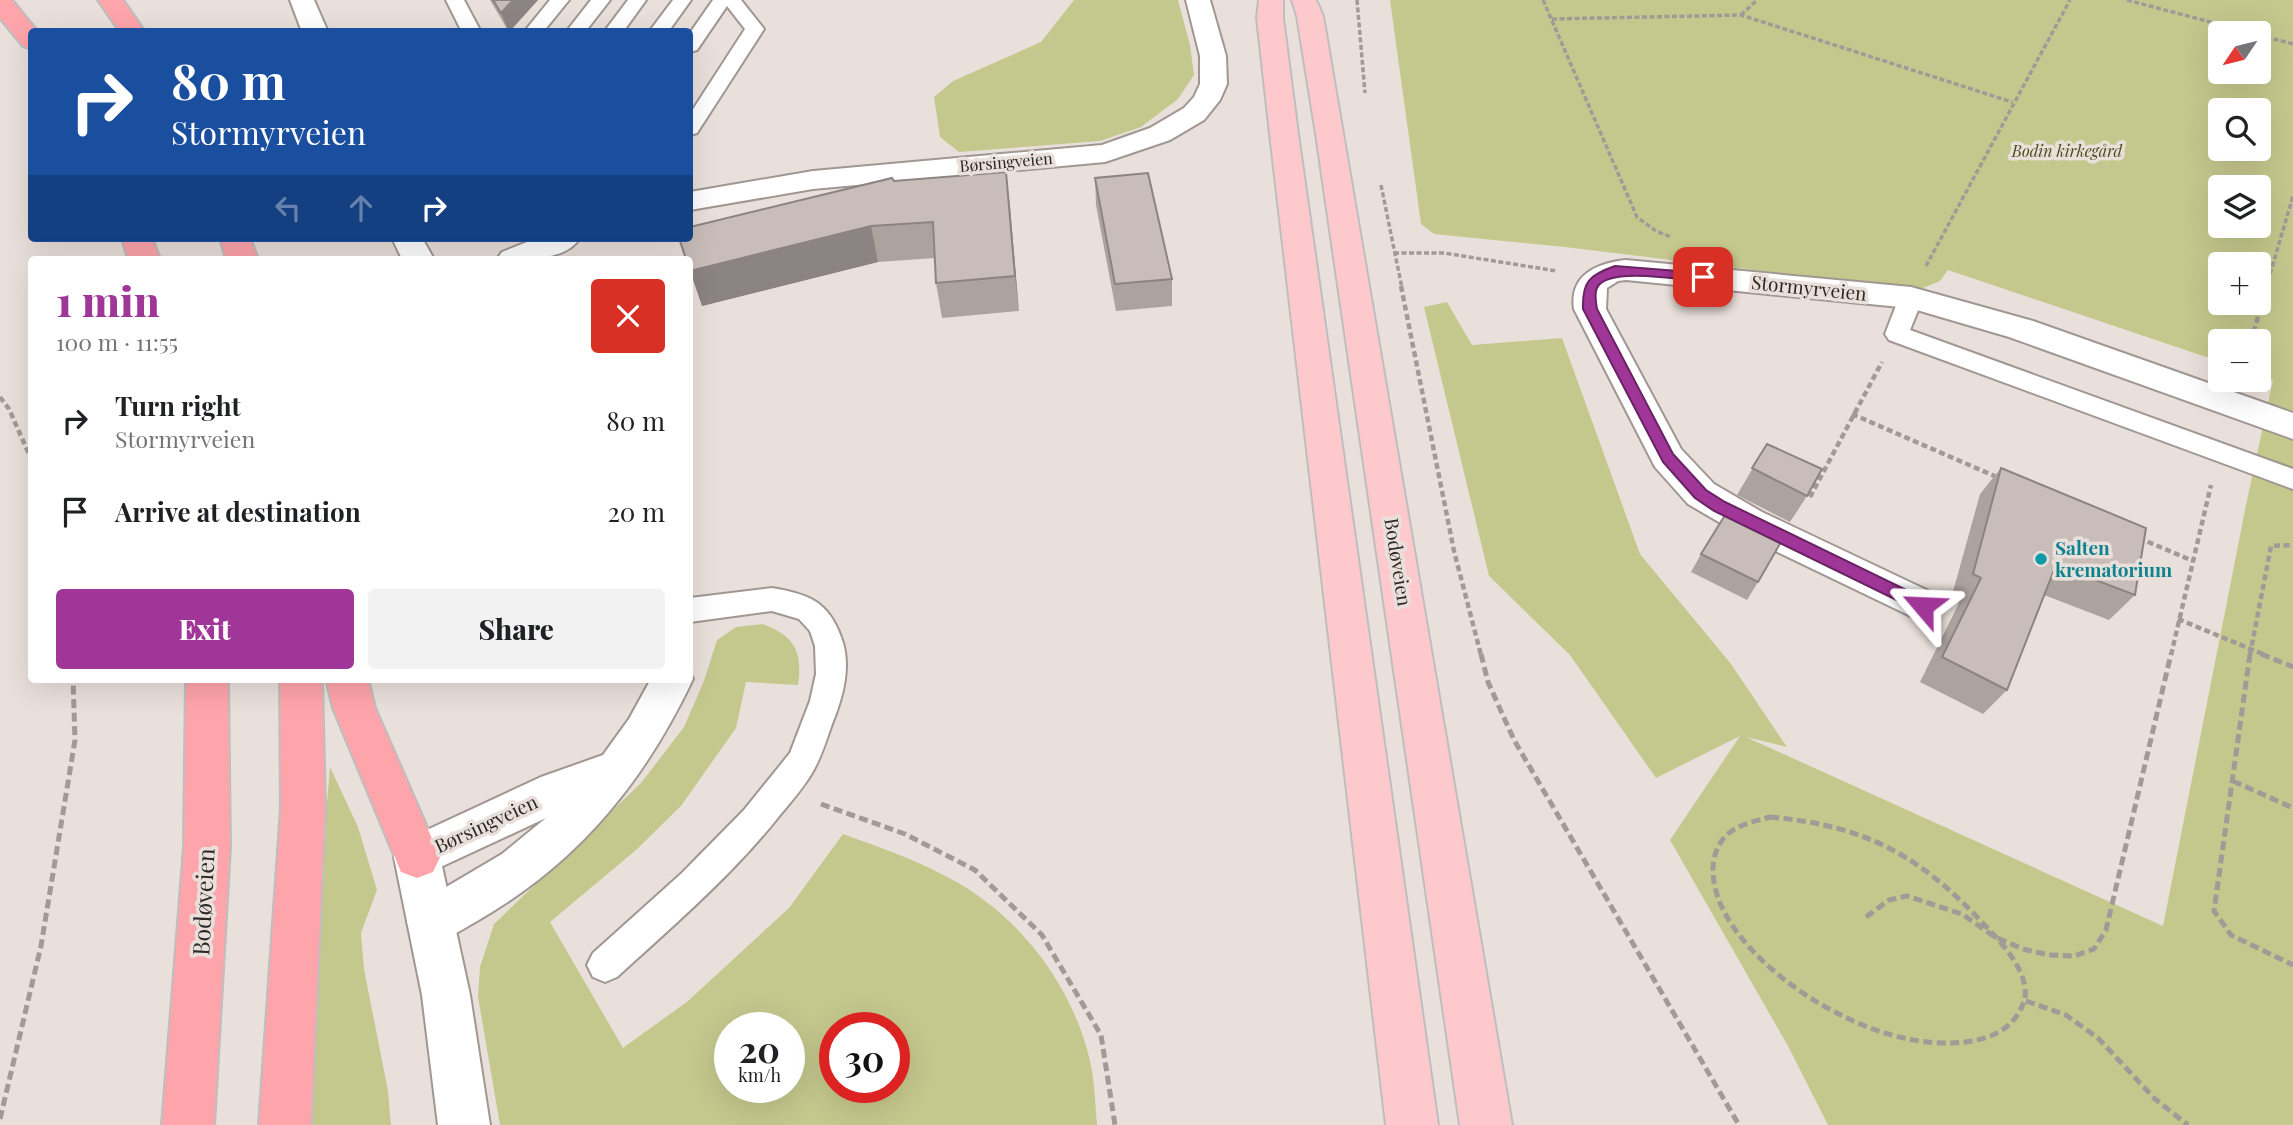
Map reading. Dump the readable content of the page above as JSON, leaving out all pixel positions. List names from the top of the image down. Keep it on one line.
{"streets":{"highway":["Bodøveien"],"street":["Børsingveien","Stormyrveien"]},"parks":["Bodin kirkegård"],"places":["Salten krematorium"],"north":"bottom left","page":{"map_buttons":["+","−"],"turn":["80 m","Stormyrveien"],"heading":["1 min","100 m · 11:55"],"list":[{"name":"Turn right","note":"Stormyrveien","value":"80 m"},{"name":"Arrive at destination","value":"20 m"}],"buttons":["Exit","Share"],"speed":"20 km/h","limit":"30"}}
